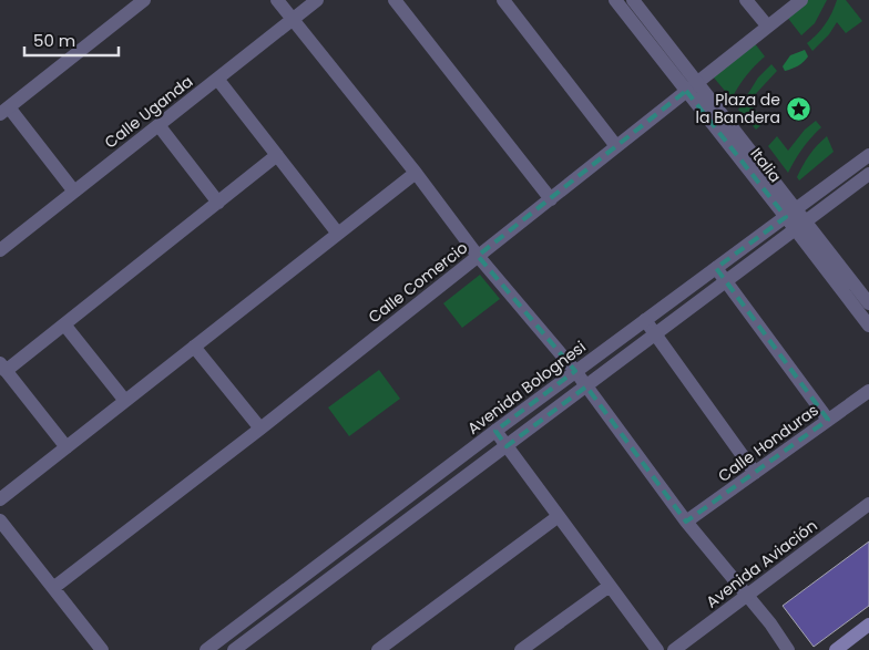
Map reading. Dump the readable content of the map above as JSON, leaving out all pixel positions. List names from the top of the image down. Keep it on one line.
{"streets":{"street":["Calle Uganda","Italia","Calle Comercio","Avenida Bolognesi","Calle Honduras","Avenida Aviación"]},"crossings":[["Italia","Calle Comercio"],["Italia","Avenida Bolognesi"]],"places":{"place":["Plaza de la Bandera"]},"scale_bar":"50 m"}
